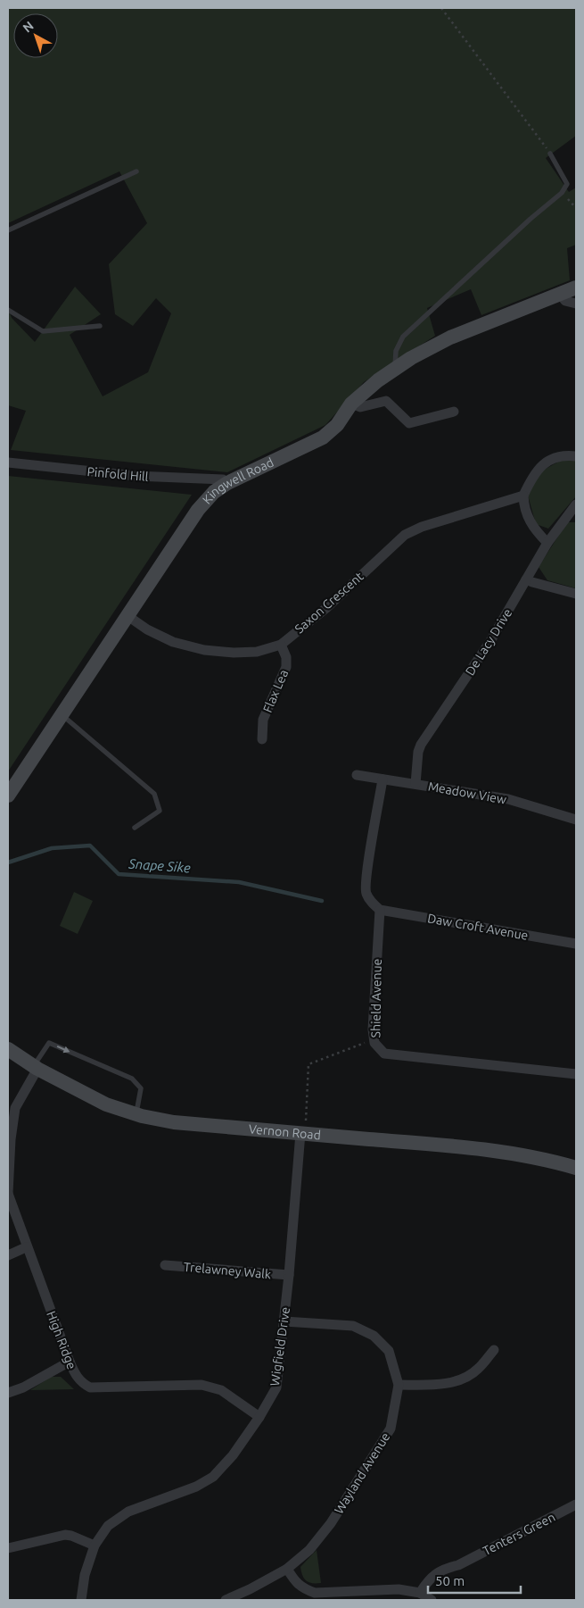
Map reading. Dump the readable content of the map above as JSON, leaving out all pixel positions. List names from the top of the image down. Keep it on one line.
{"streets":{"street":["Pinfold Hill","Kingwell Road","Saxon Crescent","De Lacy Drive","Flax Lea","Meadow View","Daw Croft Avenue","Shield Avenue","Vernon Road","Trelawney Walk","High Ridge","Wigfield Drive","Wayland Avenue","Tenters Green"]},"crossings":[["Pinfold Hill","Kingwell Road"],["Kingwell Road","Saxon Crescent"],["Saxon Crescent","Flax Lea"],["De Lacy Drive","Meadow View"],["Daw Croft Avenue","Shield Avenue"],["Vernon Road","High Ridge"],["Vernon Road","Wigfield Drive"],["Trelawney Walk","Wigfield Drive"],["High Ridge","Wigfield Drive"],["Wigfield Drive","Wayland Avenue"]],"water":["Snape Sike"],"scale_bar":"50 m","north":"top left"}
